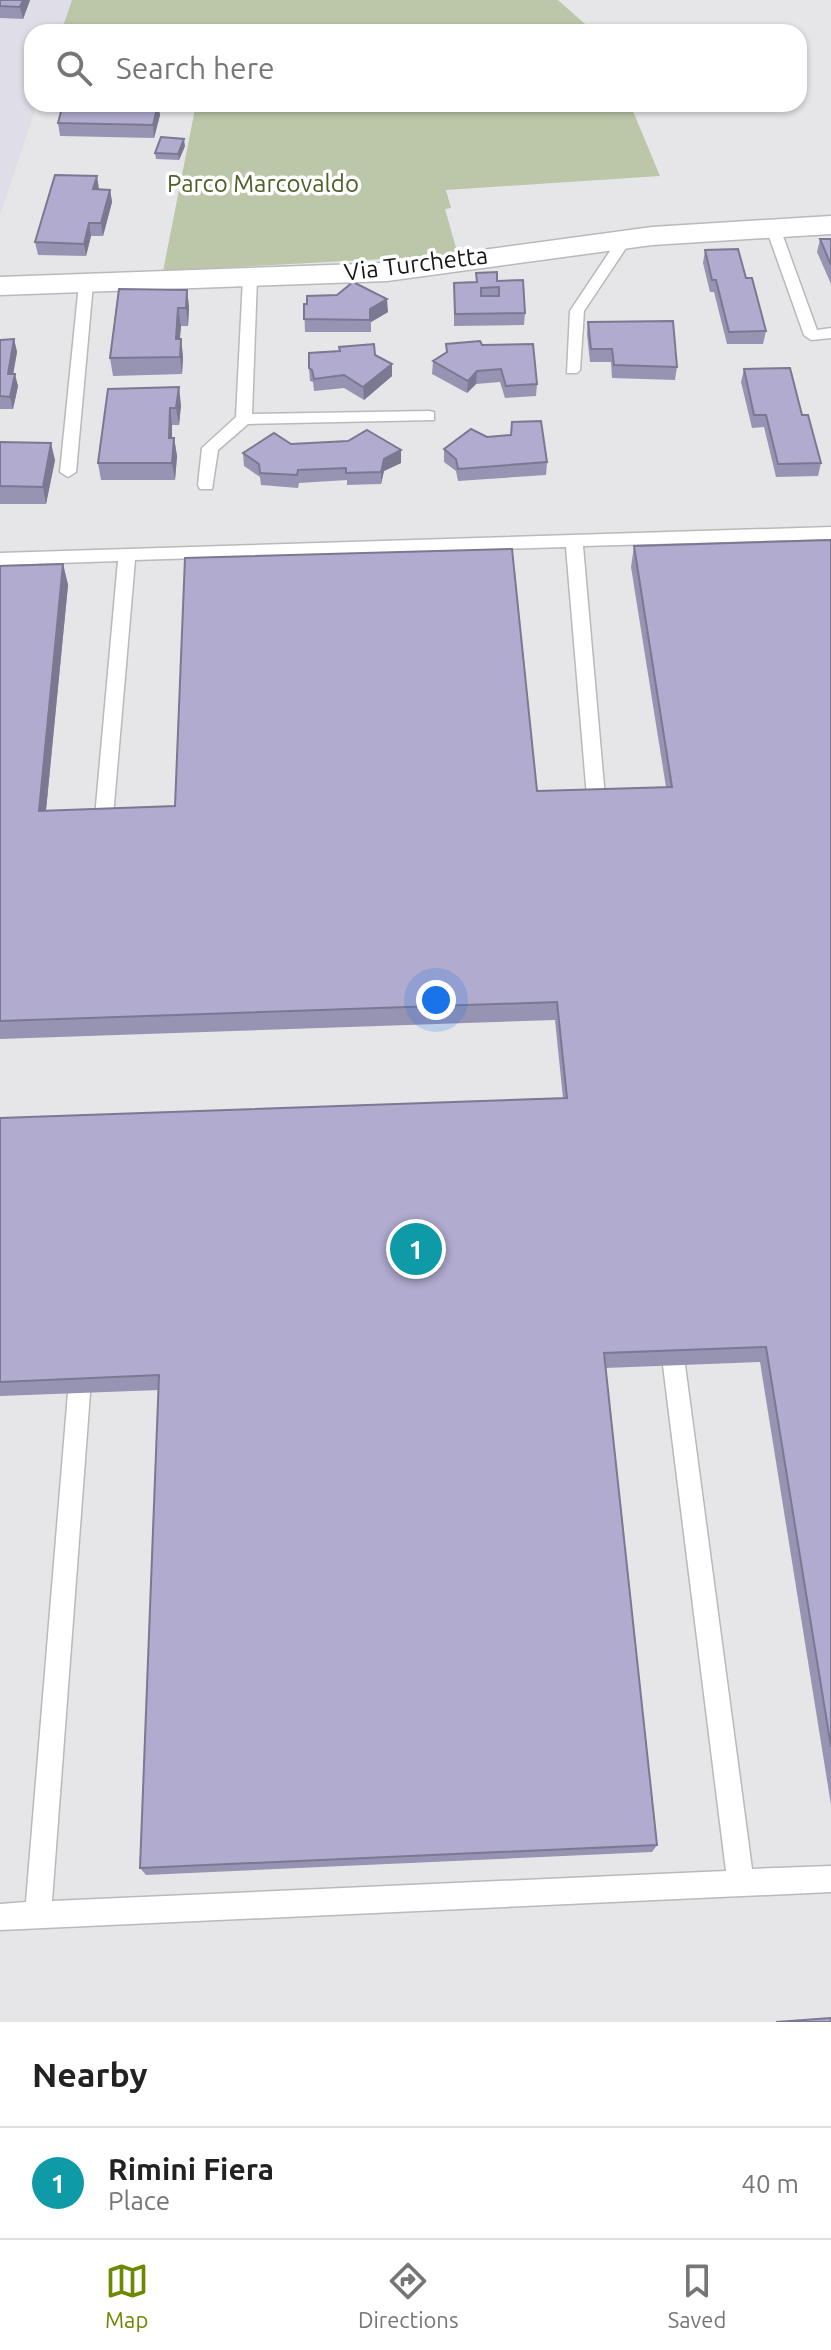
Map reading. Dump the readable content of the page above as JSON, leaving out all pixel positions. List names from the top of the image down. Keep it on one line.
{"streets":{"street":["Via Turchetta"]},"parks":["Parco Marcovaldo"],"page":{"search":"Search here","pins":"1","heading":"Nearby","list":[{"mark":"1","name":"Rimini Fiera","note":"Place","value":"40 m"}],"nav":["Map","Directions","Saved"]}}
